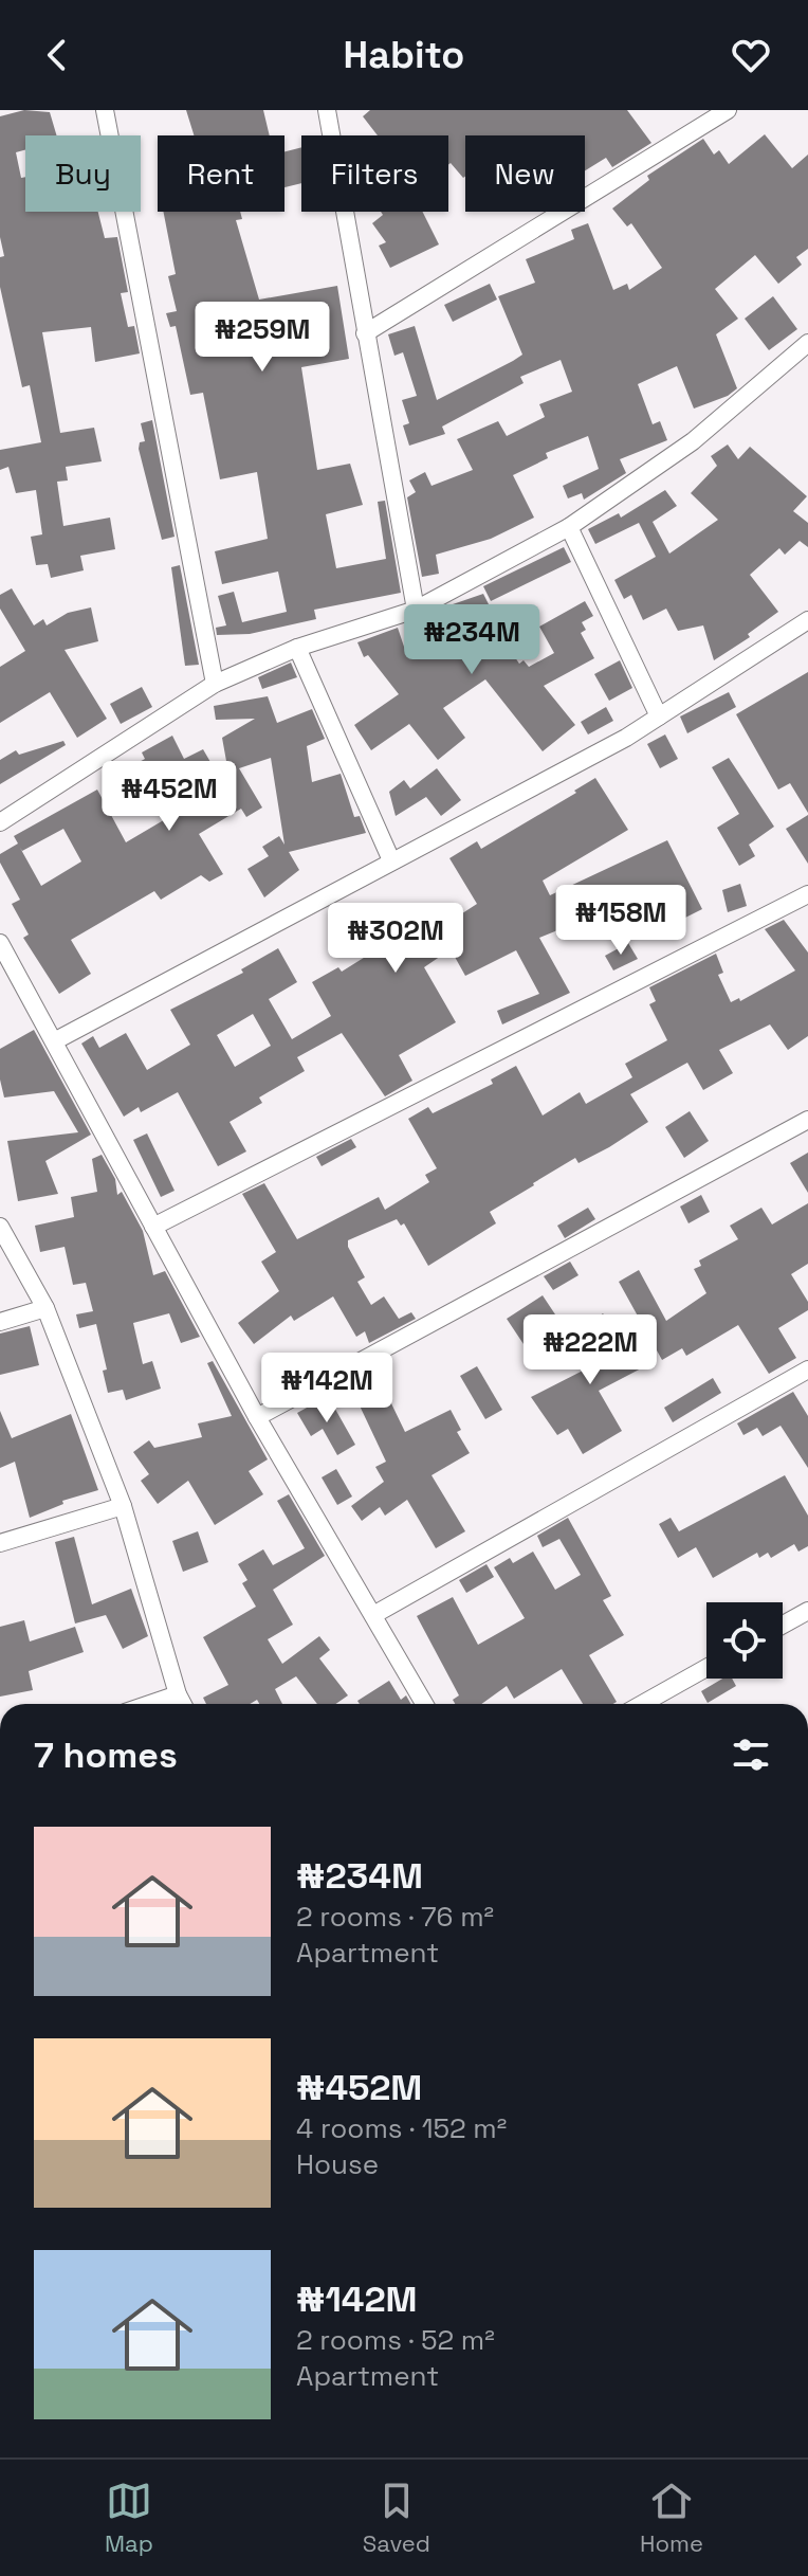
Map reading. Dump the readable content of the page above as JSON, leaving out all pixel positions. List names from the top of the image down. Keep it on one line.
{"page":{"header":"Habito","chip":["Buy","Rent","Filters","New"],"price":["₦259M","₦234M","₦452M","₦158M","₦302M","₦222M","₦142M"],"heading":"7 homes","list":[{"name":"₦234M","note":"2 rooms · 76 m² · Apartment"},{"name":"₦452M","note":"4 rooms · 152 m² · House"},{"name":"₦142M","note":"2 rooms · 52 m² · Apartment"}],"tabs":["Map","Saved","Home"]}}
